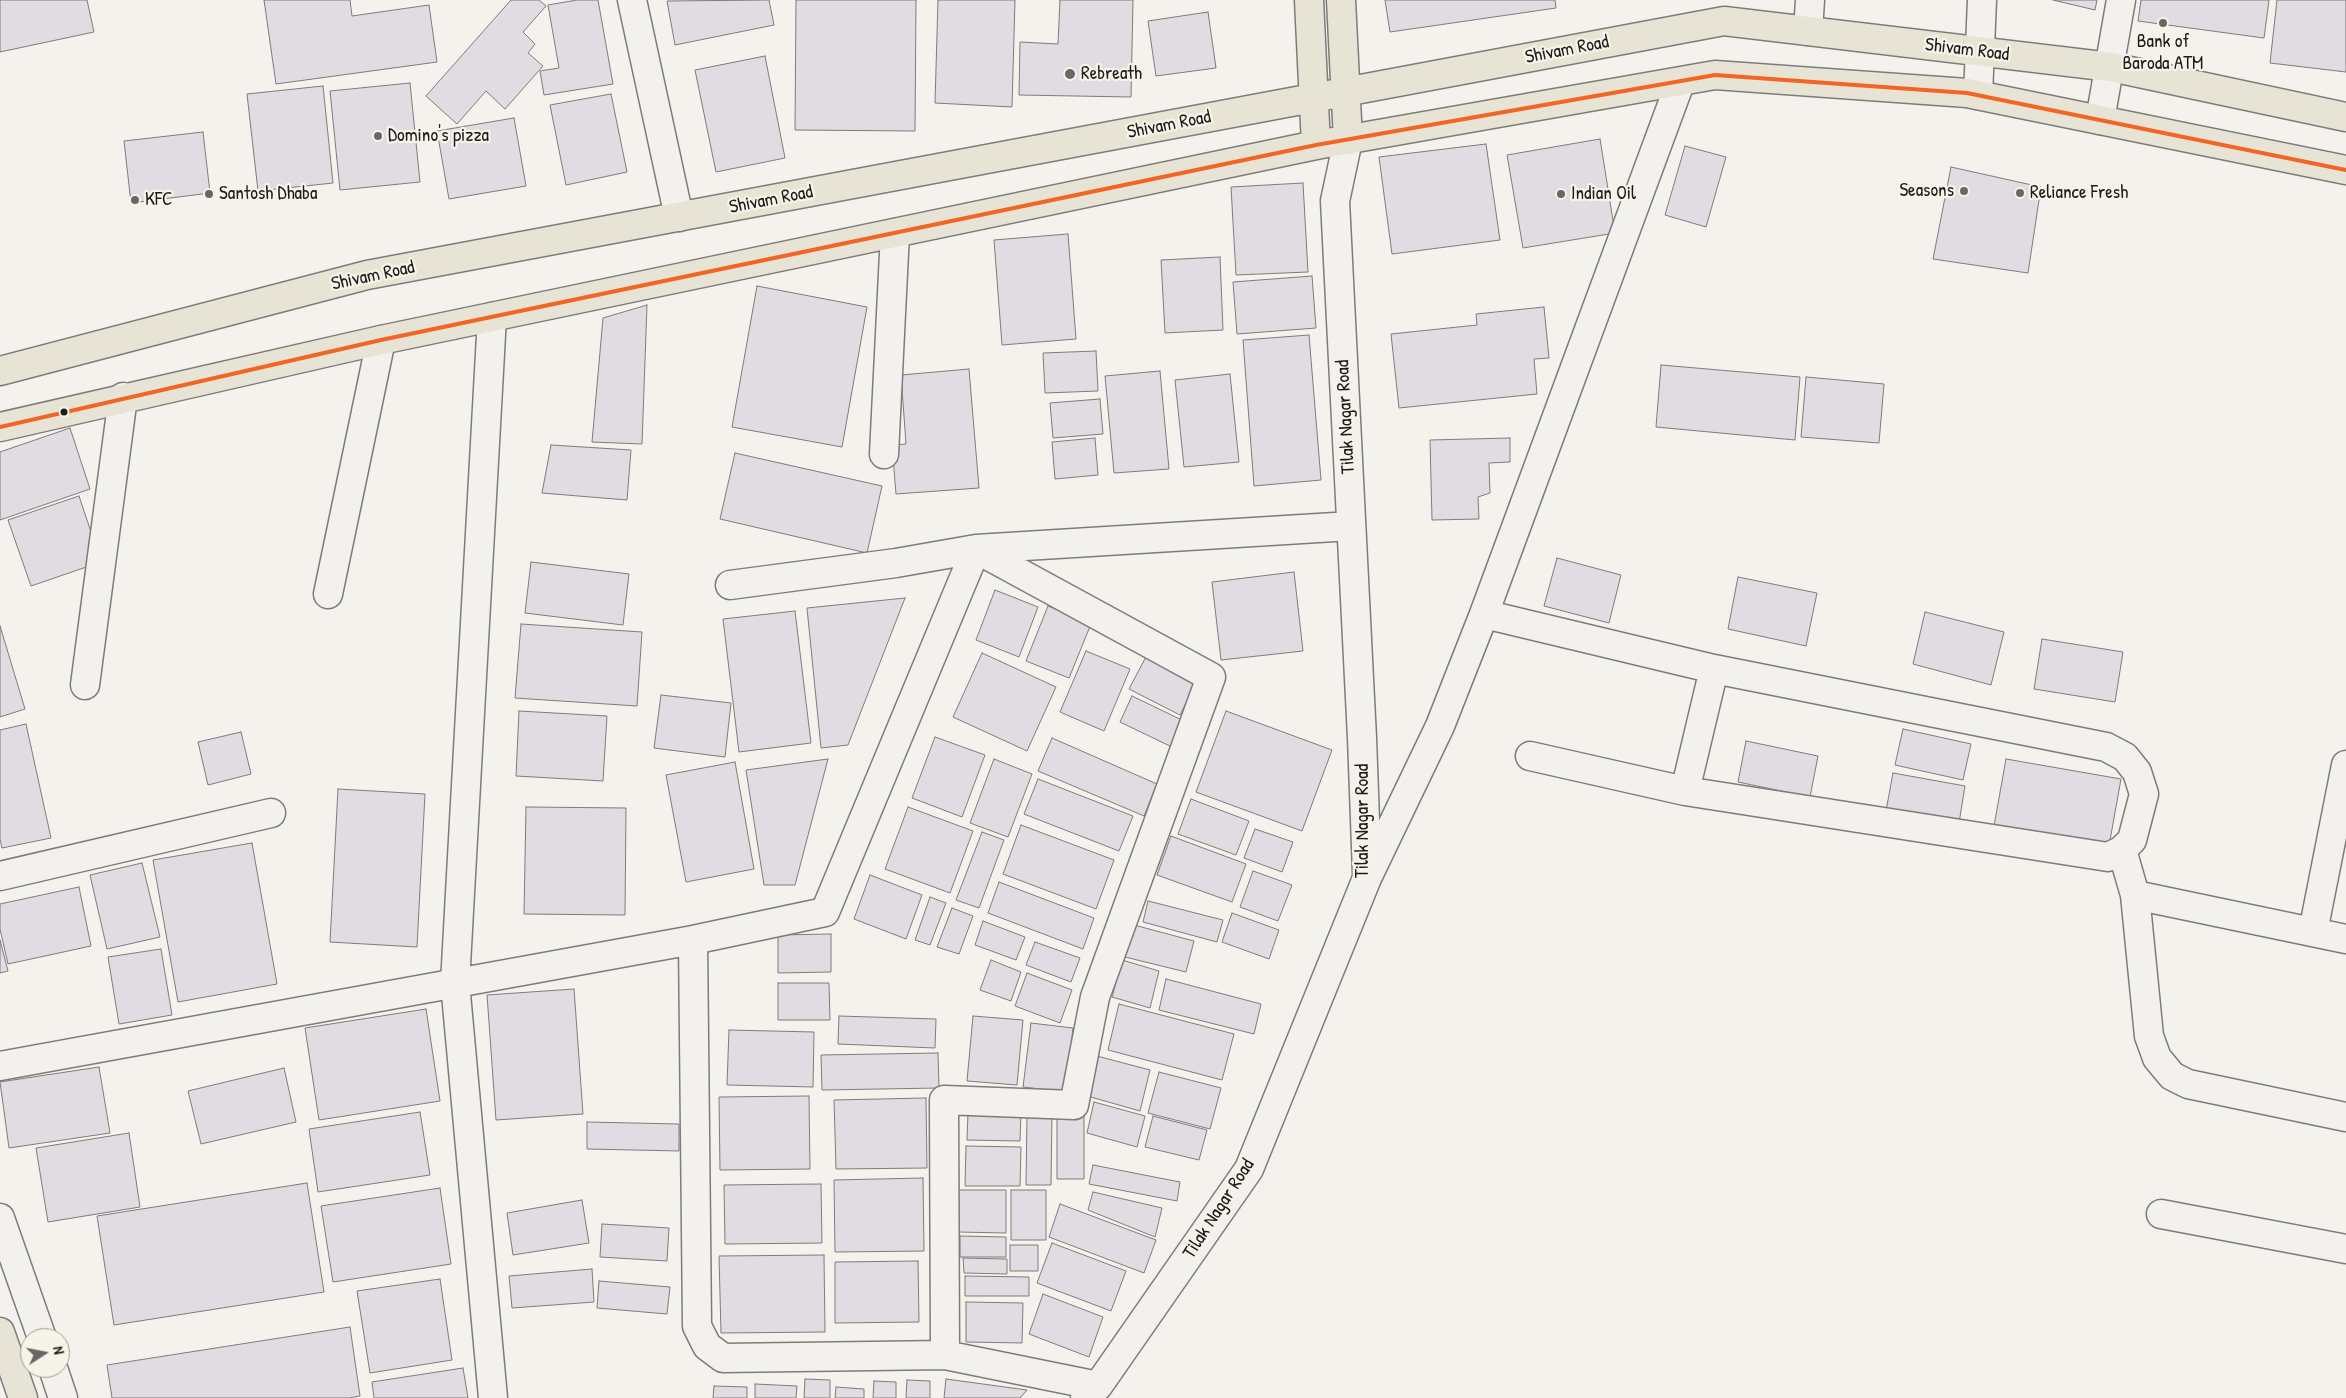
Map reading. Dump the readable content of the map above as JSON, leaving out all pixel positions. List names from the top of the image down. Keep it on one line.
{"streets":{"main road":["Shivam Road"],"street":["Tilak Nagar Road"]},"places":["Bank of Baroda ATM","Rebreath","Domino's pizza","Seasons","Reliance Fresh","Santosh Dhaba","Indian Oil","KFC"],"north":"right"}
